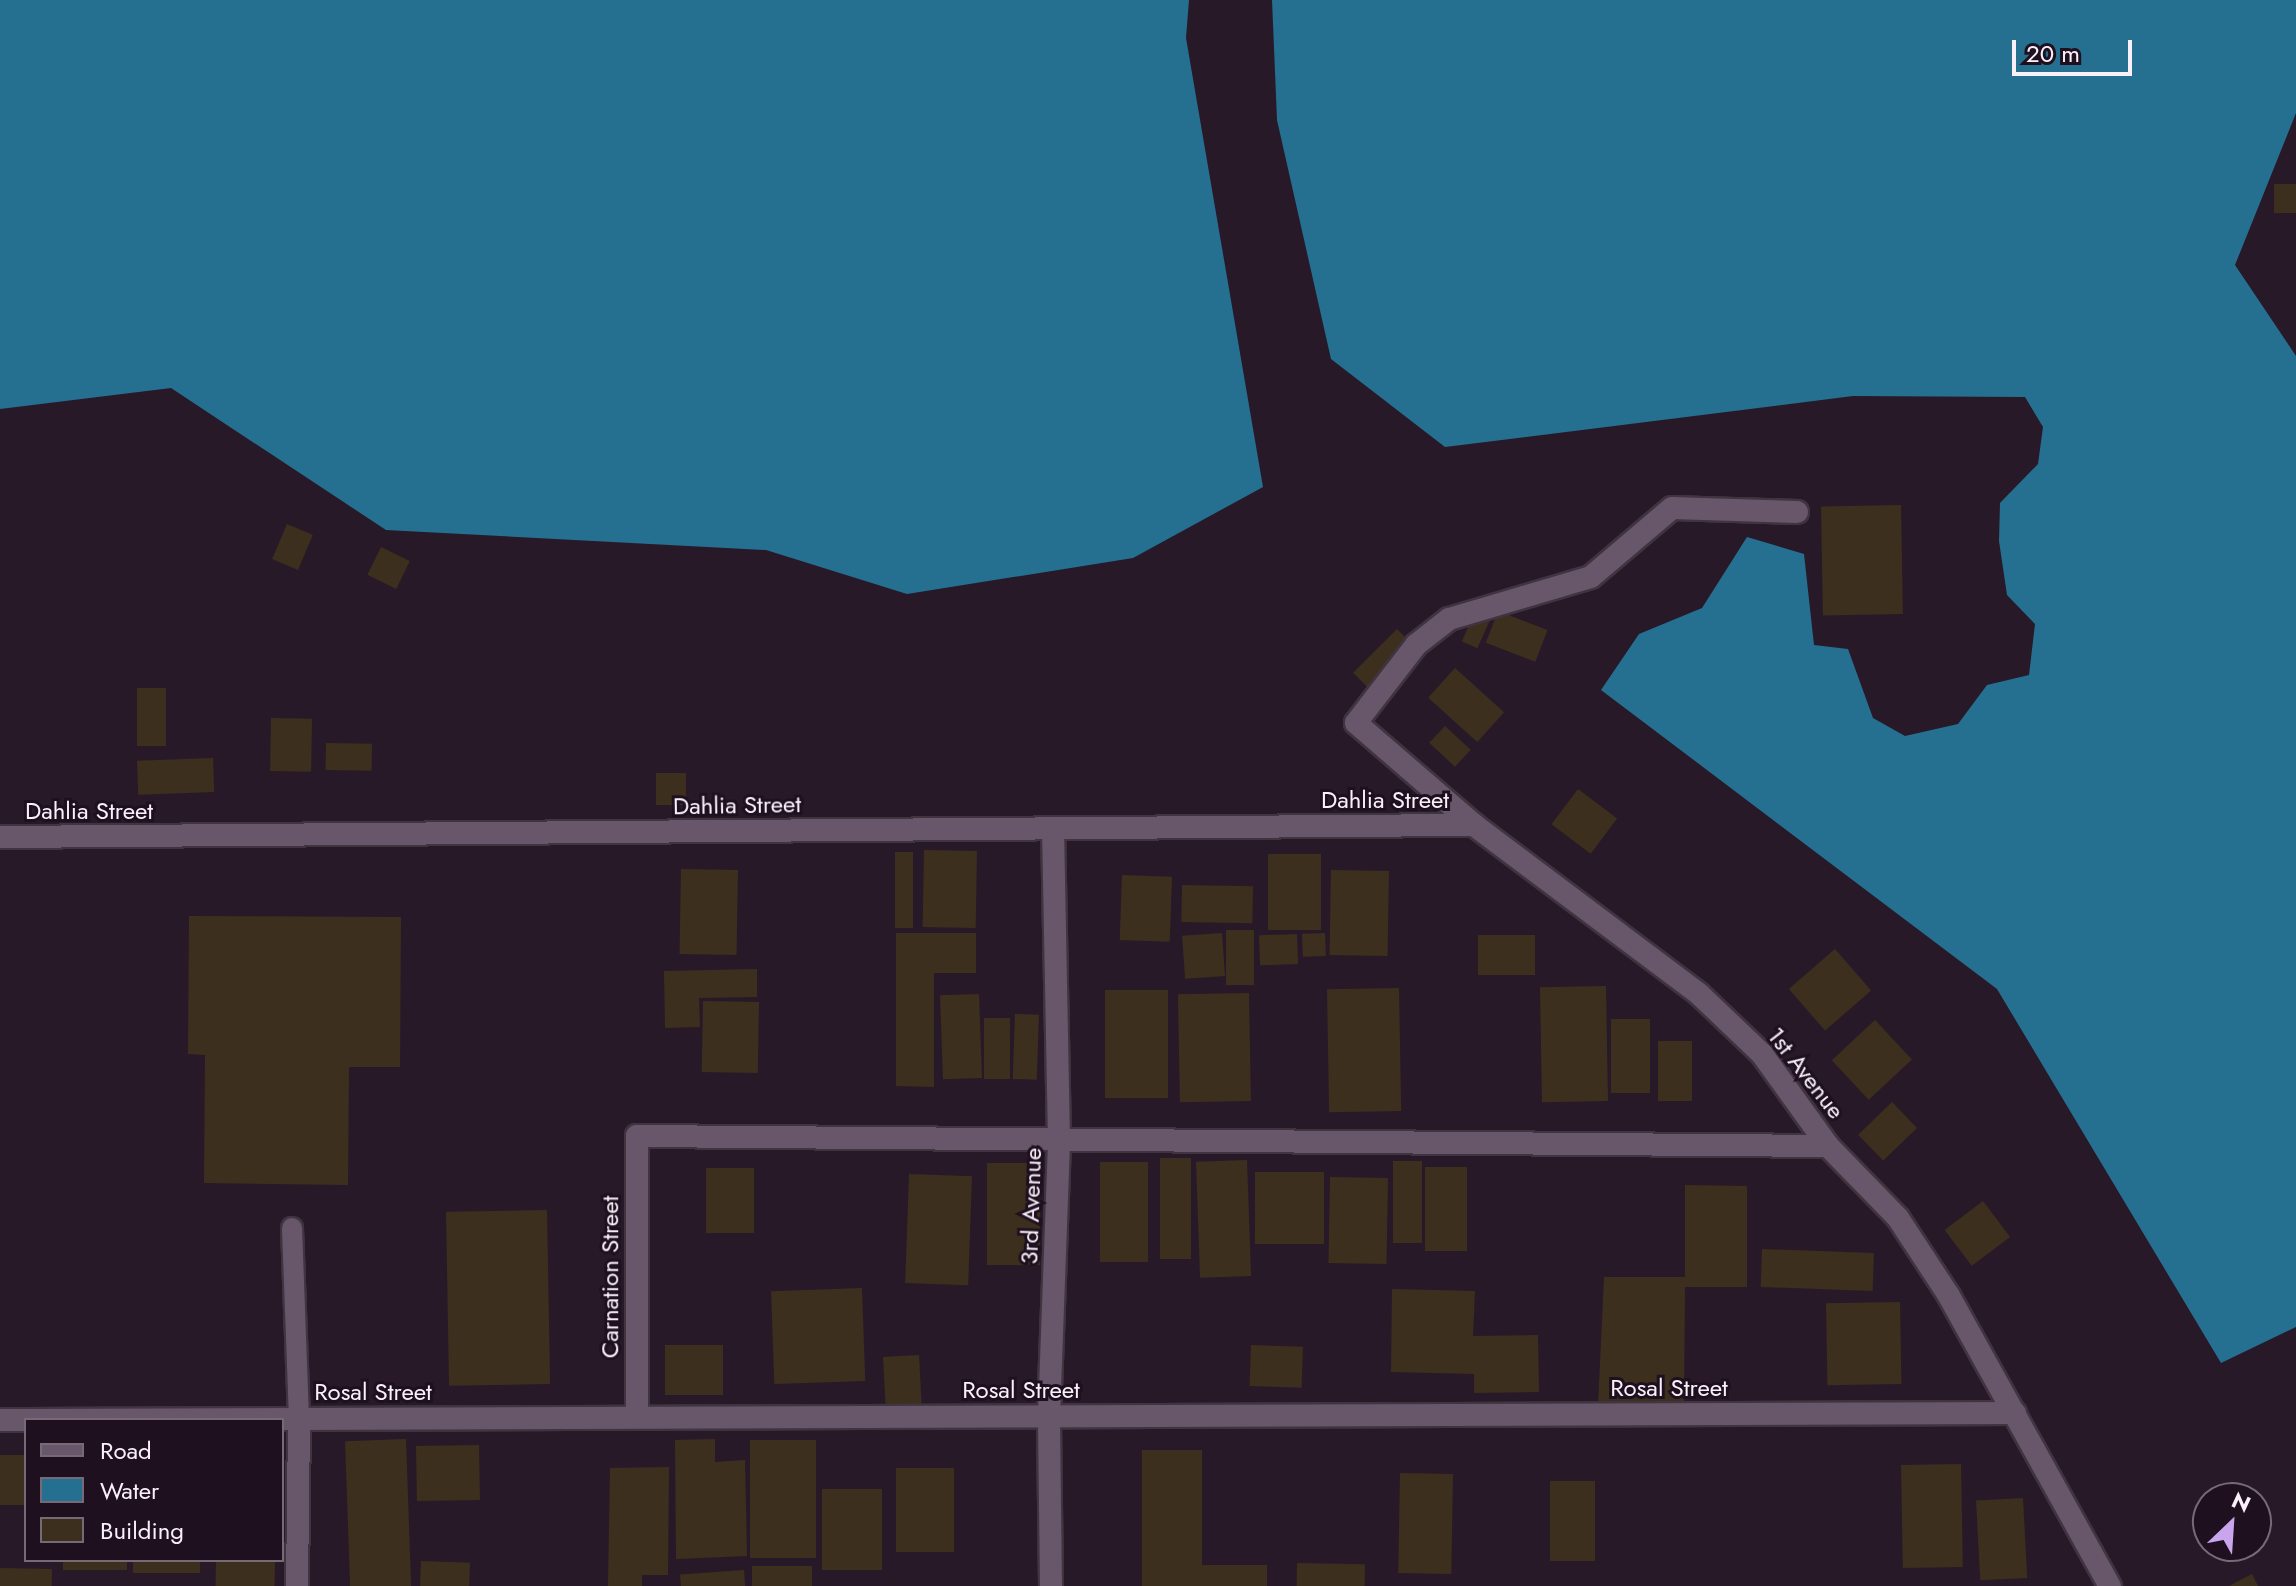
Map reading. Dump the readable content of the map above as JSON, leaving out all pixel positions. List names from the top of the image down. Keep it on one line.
{"streets":{"street":["Dahlia Street","1st Avenue","3rd Avenue","Carnation Street","Rosal Street"]},"crossings":[["Dahlia Street","1st Avenue"],["Dahlia Street","3rd Avenue"],["1st Avenue","Rosal Street"],["3rd Avenue","Carnation Street"],["3rd Avenue","Rosal Street"],["Carnation Street","Rosal Street"]],"legend":["Road","Water","Building"],"scale_bar":"20 m","north":"top right"}
